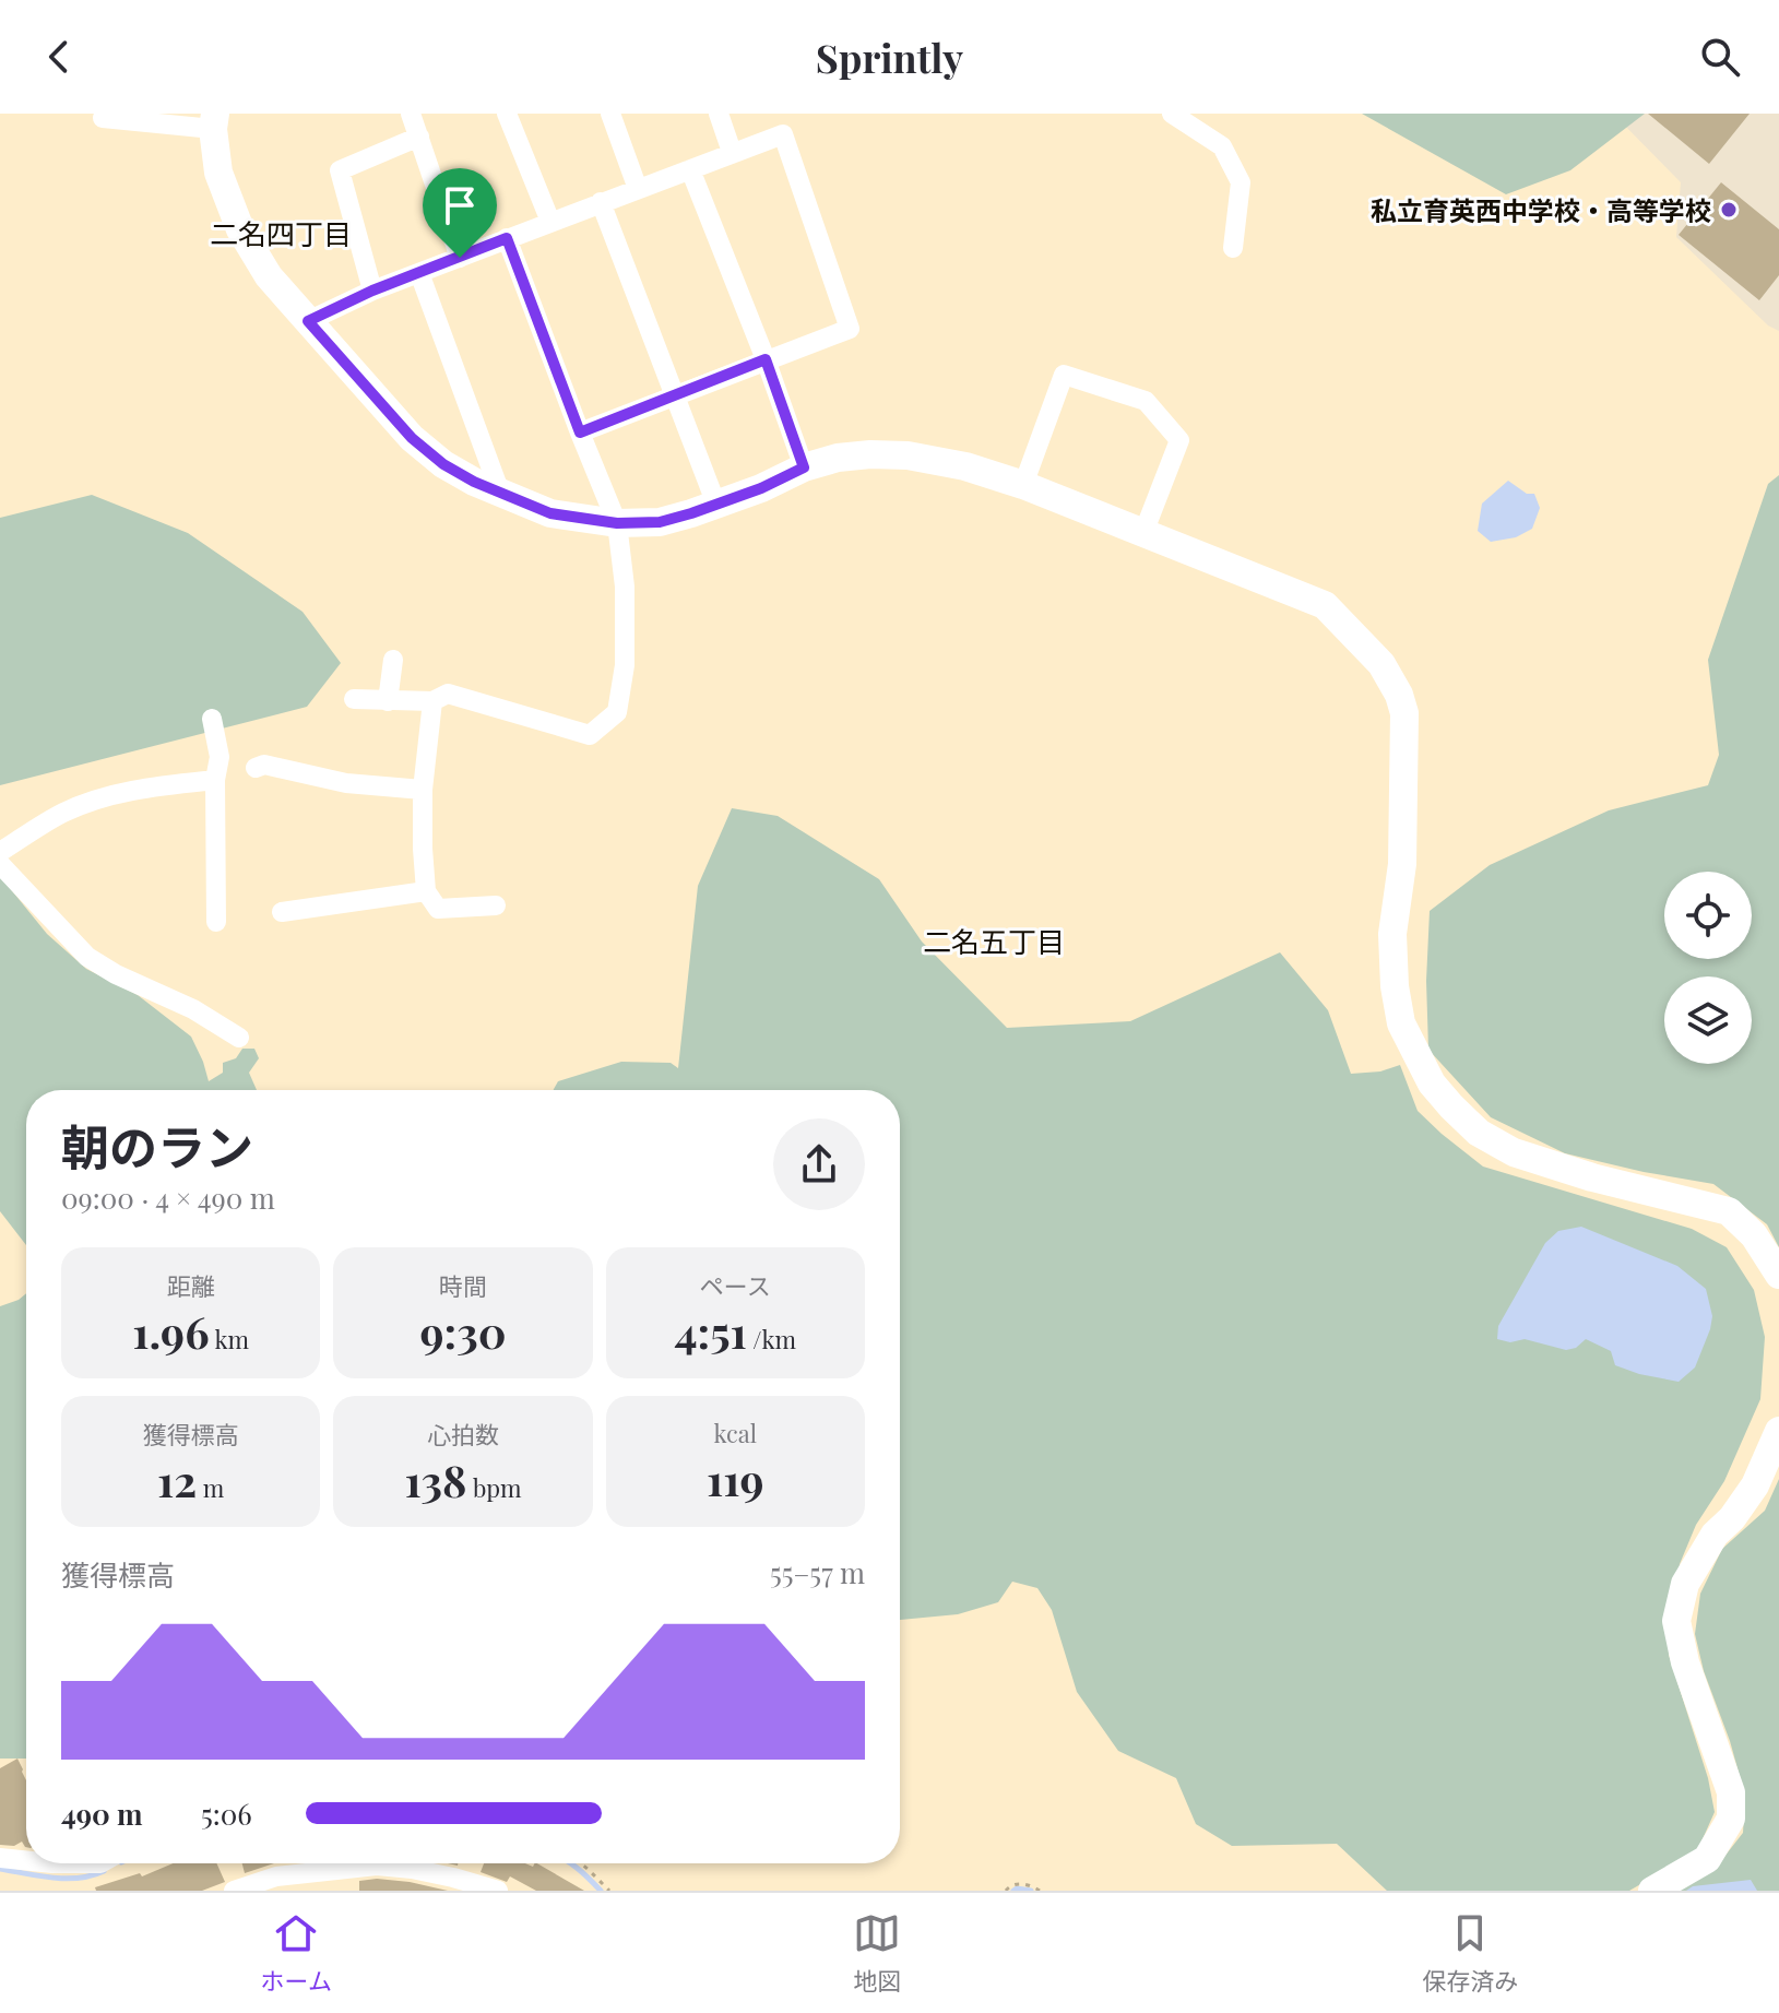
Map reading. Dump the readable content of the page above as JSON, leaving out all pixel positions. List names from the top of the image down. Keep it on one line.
{"districts":["二名四丁目","二名五丁目"],"places":["私立育英西中学校・高等学校"],"page":{"header":"Sprintly","heading":["朝のラン","09:00 · 4 × 490 m"],"stats":[["距離","1.96 km"],["時間","9:30"],["ペース","4:51 /km"],["獲得標高","12 m"],["心拍数","138 bpm"],["kcal","119"]],"chart":["獲得標高","55–57 m"],"list":[{"name":"490 m","note":"5:06"}],"tabs":["ホーム","地図","保存済み"]}}
